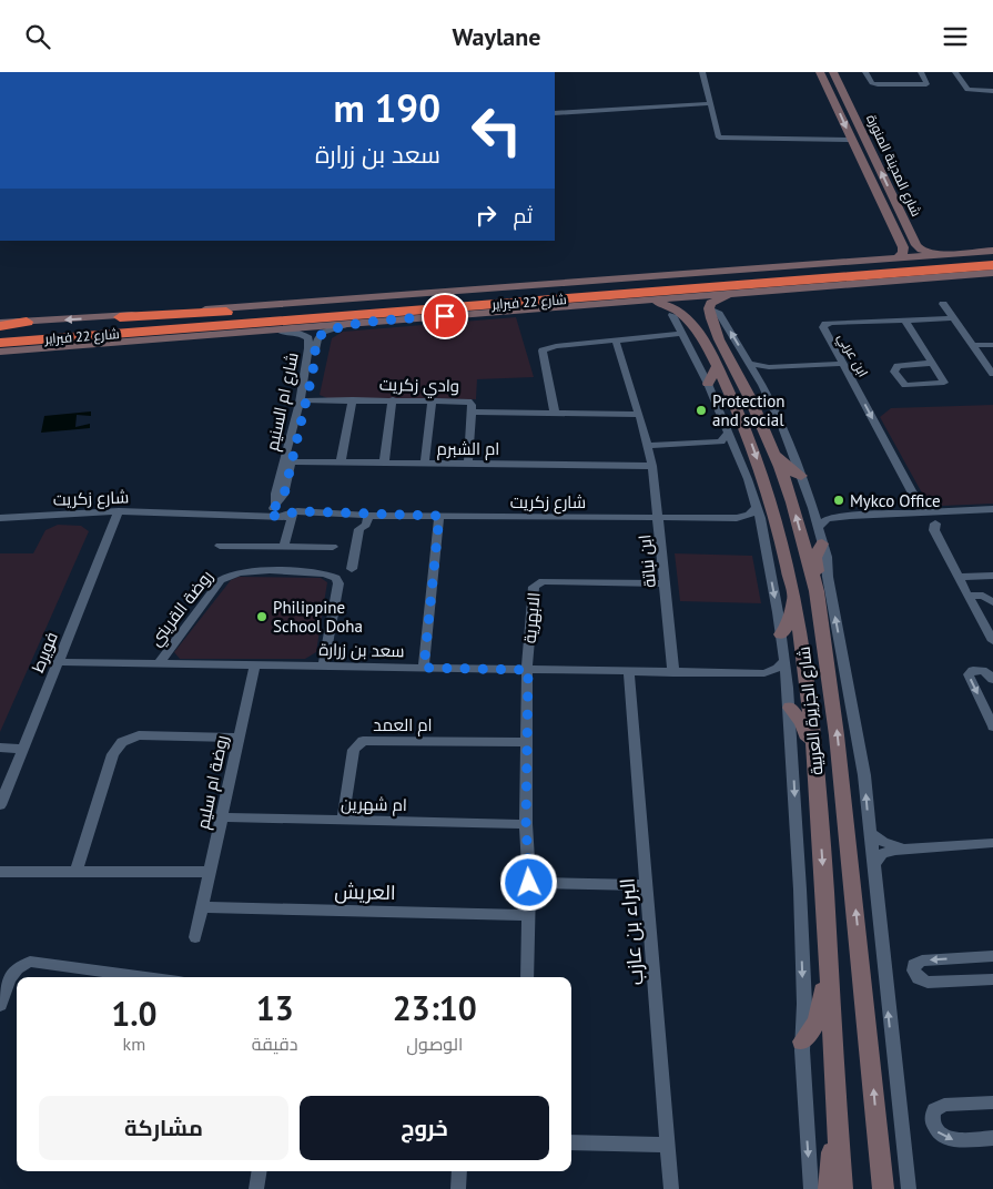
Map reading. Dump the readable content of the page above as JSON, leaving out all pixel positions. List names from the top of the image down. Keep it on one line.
{"streets":{"highway":["شارع 22 فبراير"],"main road":["شارع المدينة المنورة","شارع الجزيرة العربية"],"street":["ابن عربي","وادي زكريت","شارع ام السنيم","ام الشبرم","شارع زكريت","ابن نباتة","روضة القريني","الابهرية","سعد بن زرارة","فويرط","ام العمد","روضة ام سليم","ام شهرين","العريش","البراء بن عازب"]},"crossings":[["شارع المدينة المنورة","شارع 22 فبراير"],["شارع 22 فبراير","شارع ام السنيم"],["شارع 22 فبراير","شارع الجزيرة العربية"],["وادي زكريت","شارع ام السنيم"],["وادي زكريت","ام الشبرم"],["شارع ام السنيم","ام الشبرم"],["شارع ام السنيم","شارع زكريت"],["ام الشبرم","ابن نباتة"],["شارع زكريت","ابن نباتة"],["شارع زكريت","فويرط"],["شارع زكريت","شارع الجزيرة العربية"],["ابن نباتة","الابهرية"],["ابن نباتة","سعد بن زرارة"],["روضة القريني","سعد بن زرارة"],["الابهرية","سعد بن زرارة"],["الابهرية","ام العمد"],["الابهرية","ام شهرين"],["الابهرية","العريش"],["سعد بن زرارة","فويرط"],["سعد بن زرارة","روضة ام سليم"],["سعد بن زرارة","البراء بن عازب"],["ام العمد","ام شهرين"],["روضة ام سليم","ام شهرين"],["روضة ام سليم","العريش"]],"places":["Protection and social","Mykco Office","Philippine School Doha"],"page":{"header":"Waylane","turn":["190 m","سعد بن زرارة"],"then":"ثم","eta":["23:10","الوصول","13","دقيقة","1.0","km"],"buttons":["خروج","مشاركة"]}}
